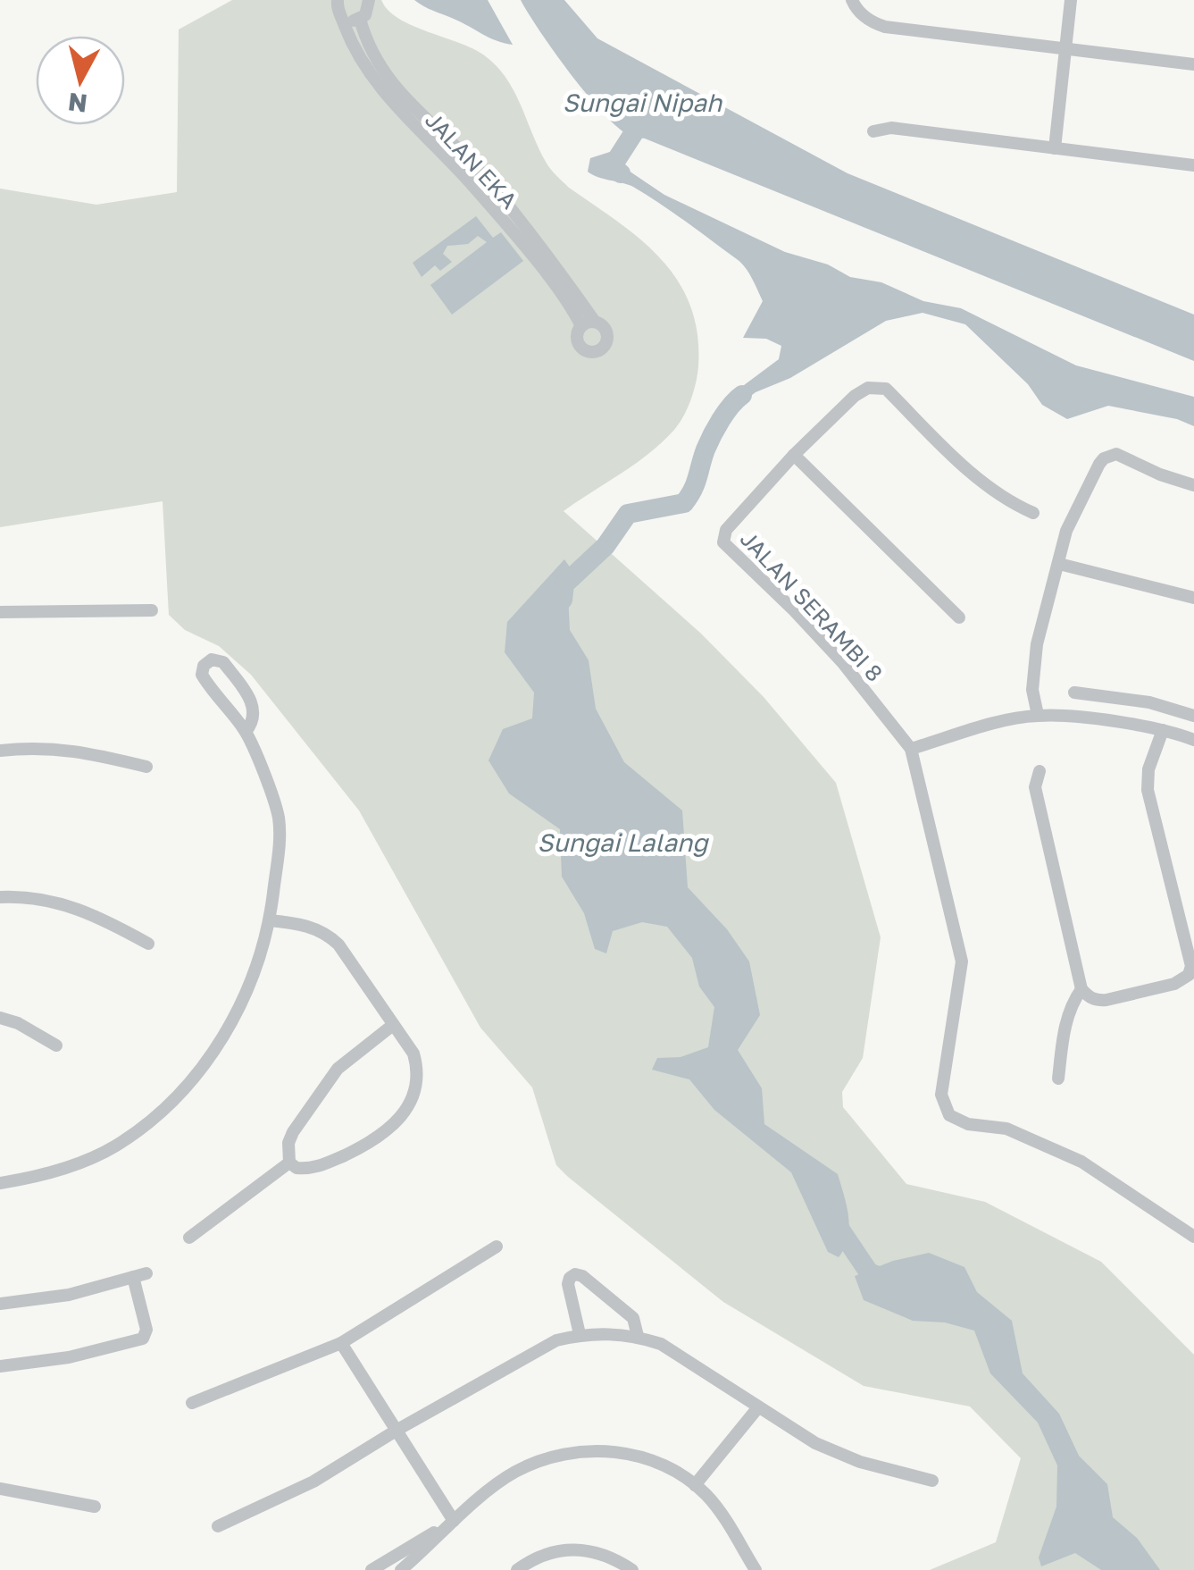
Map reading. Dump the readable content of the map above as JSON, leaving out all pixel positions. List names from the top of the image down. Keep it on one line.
{"streets":{"street":["JALAN EKA","JALAN SERAMBI 8"]},"water":["Sungai Nipah","Sungai Lalang"],"north":"bottom"}
